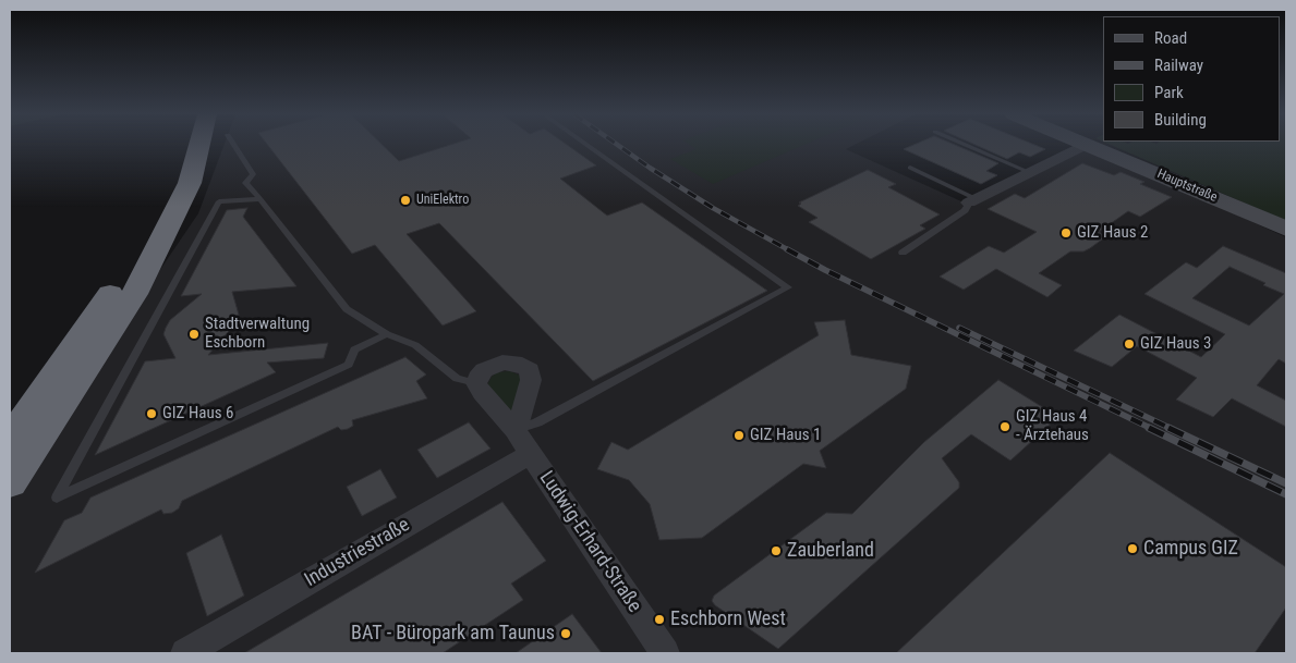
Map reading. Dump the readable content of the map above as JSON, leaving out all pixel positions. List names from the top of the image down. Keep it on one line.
{"streets":{"street":["Hauptstraße","Ludwig-Erhard-Straße","Industriestraße"]},"crossings":[["Ludwig-Erhard-Straße","Industriestraße"]],"places":["UniElektro","GIZ Haus 2","Stadtverwaltung Eschborn","GIZ Haus 3","GIZ Haus 6","GIZ Haus 4 - Ärztehaus","GIZ Haus 1","Campus GIZ","Zauberland","Eschborn West","BAT - Büropark am Taunus"],"legend":["Road","Railway","Park","Building"]}
